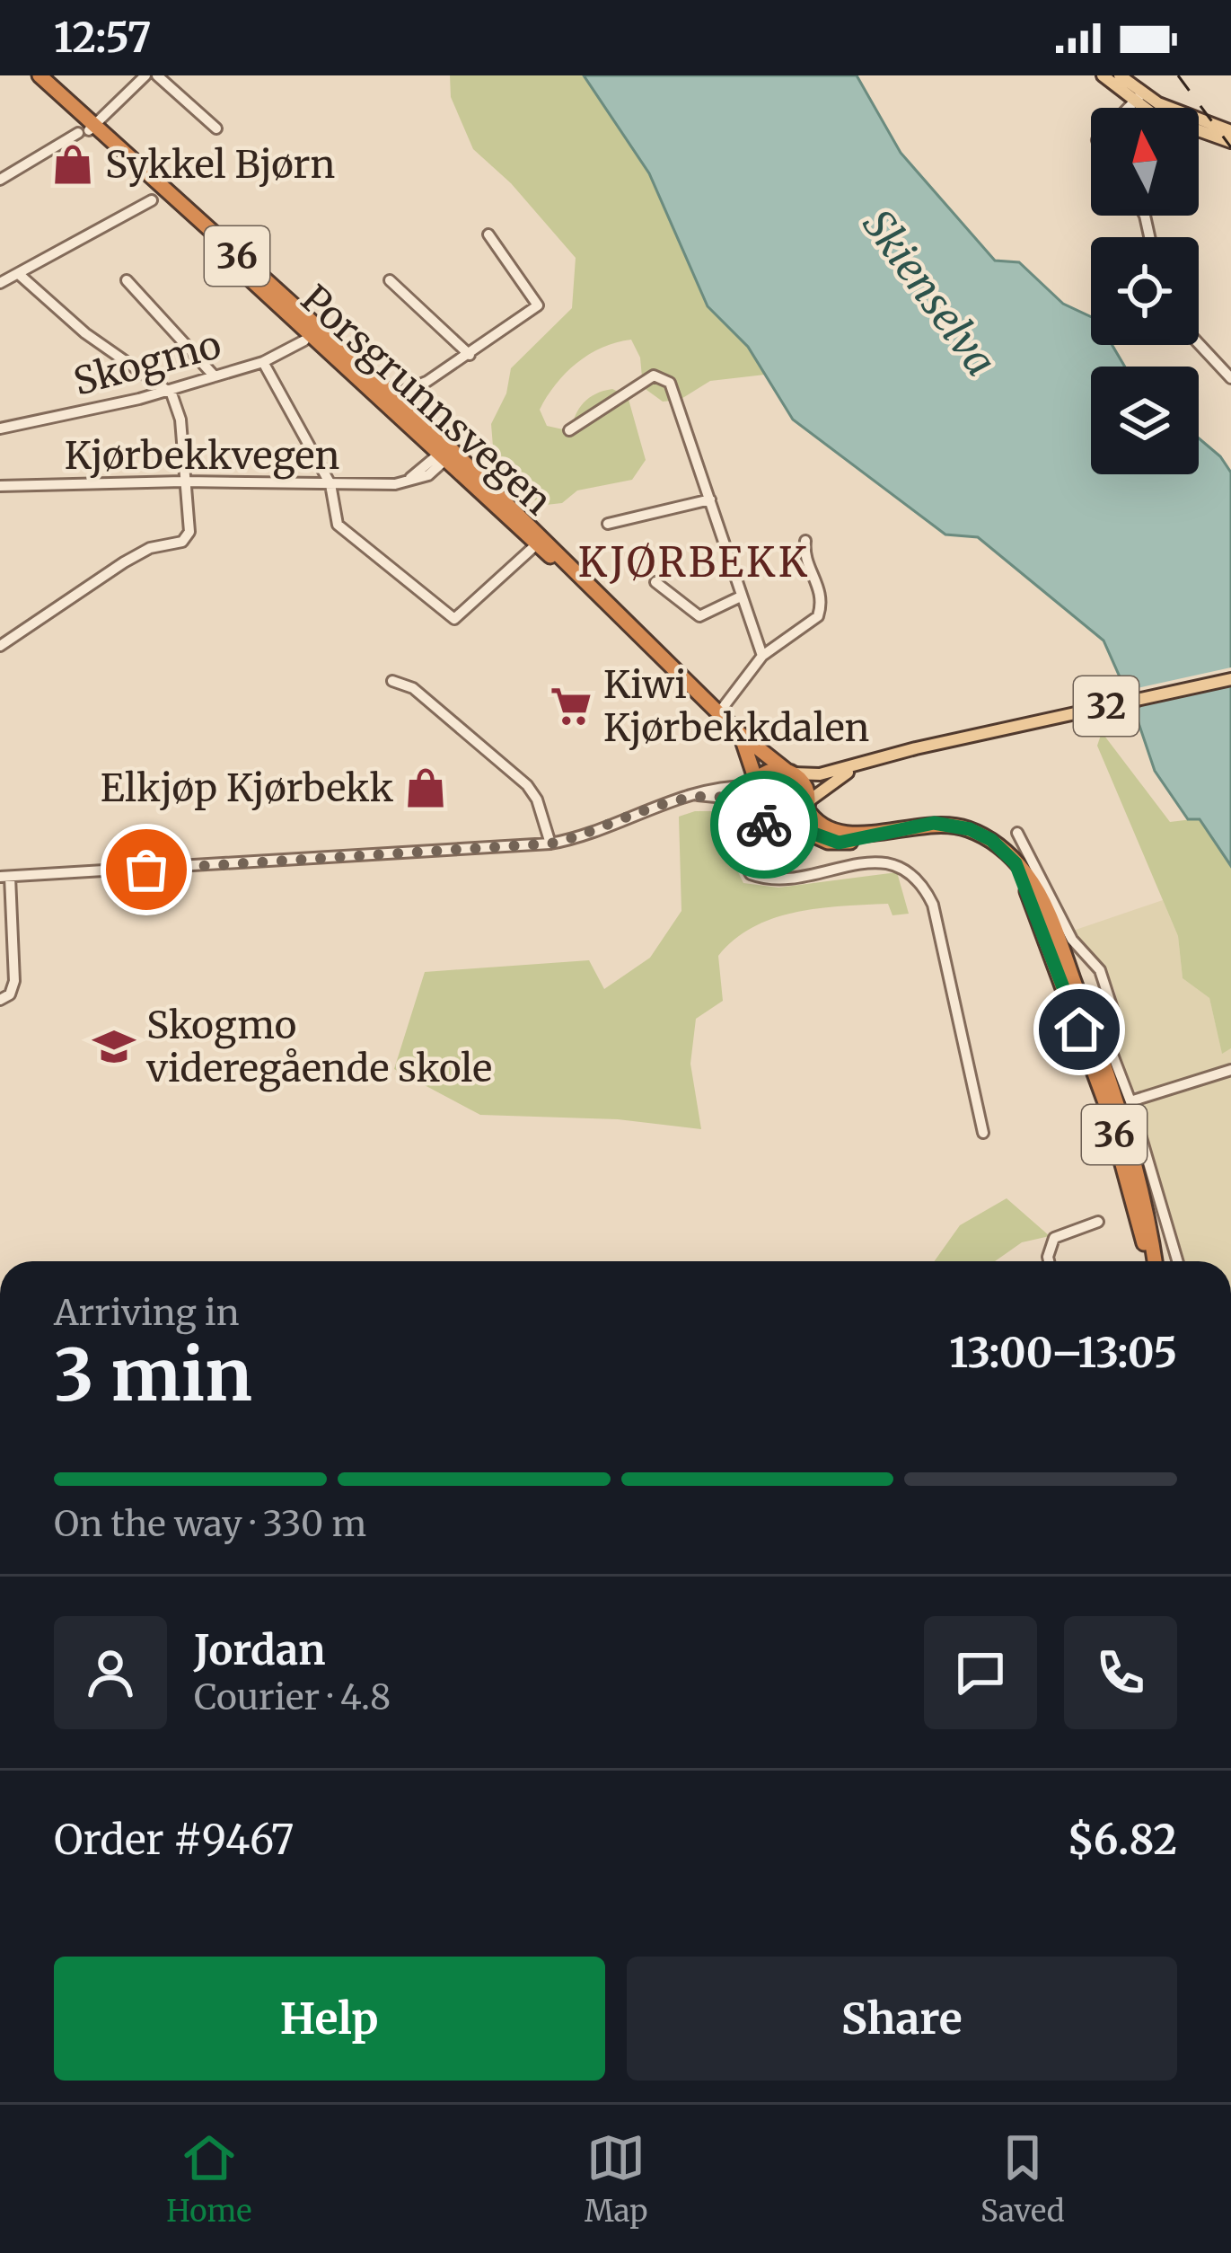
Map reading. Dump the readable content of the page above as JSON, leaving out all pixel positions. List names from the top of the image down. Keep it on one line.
{"streets":{"highway":["36","Porsgrunnsvegen"],"main road":["32"],"street":["Skogmo","Kjørbekkvegen"]},"crossings":[["36","Porsgrunnsvegen"],["36","32"],["Porsgrunnsvegen","Kjørbekkvegen"],["Porsgrunnsvegen","32"]],"districts":["KJØRBEKK"],"water":["Skienselva"],"places":{"shop":["Sykkel Bjørn","Elkjøp Kjørbekk"],"supermarket":["Kiwi Kjørbekkdalen"],"school or university":["Skogmo videregående skole"]},"north":"top","page":{"status":"12:57","heading":["3 min","Arriving in","13:00–13:05"],"panel":["Jordan","Courier · 4.8","Order #9467","$6.82"],"bar":"On the way · 330 m","buttons":["Help","Share"],"tabs":["Home","Map","Saved"]}}
